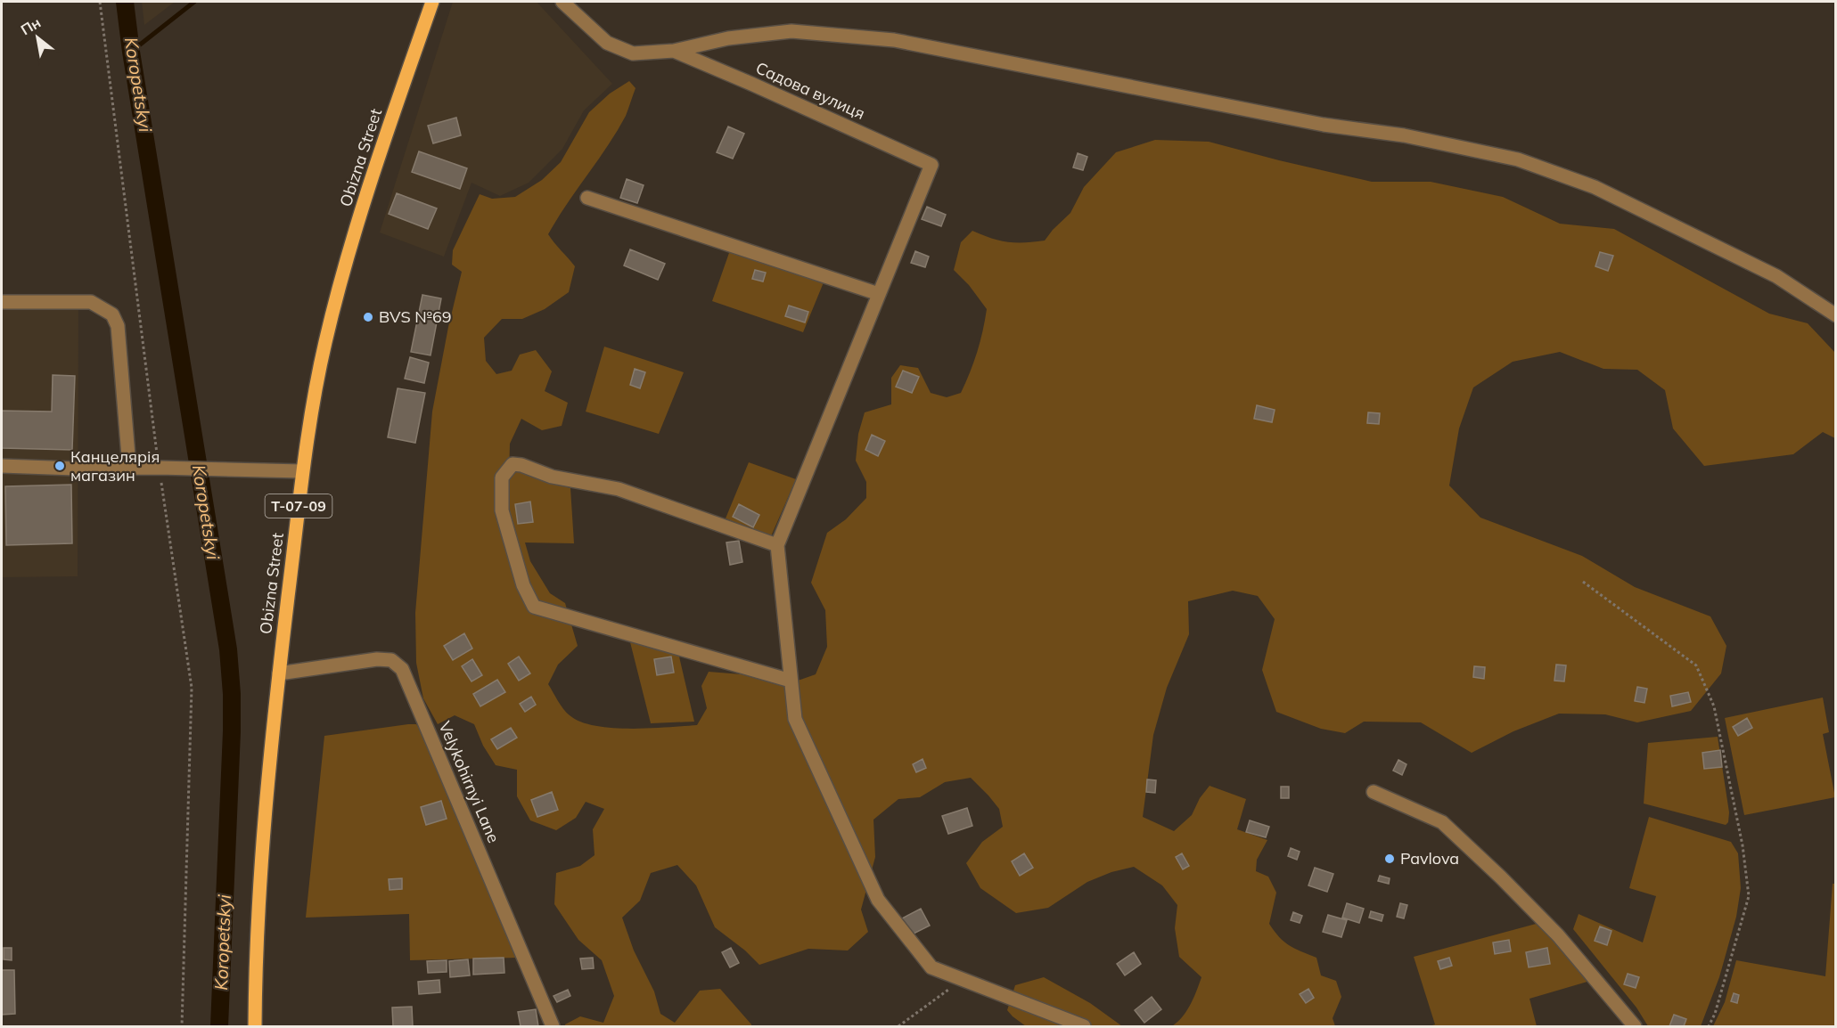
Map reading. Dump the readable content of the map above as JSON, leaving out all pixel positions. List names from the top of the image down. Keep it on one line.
{"streets":{"main road":["Obizna Street","Т-07-09"],"street":["Садова вулиця","Velykohirnyi Lane"]},"crossings":[["Obizna Street","Velykohirnyi Lane"]],"water":["Koropetskyi"],"places":["BVS №69","Канцелярія магазин","Pavlova"],"north":"top left"}
